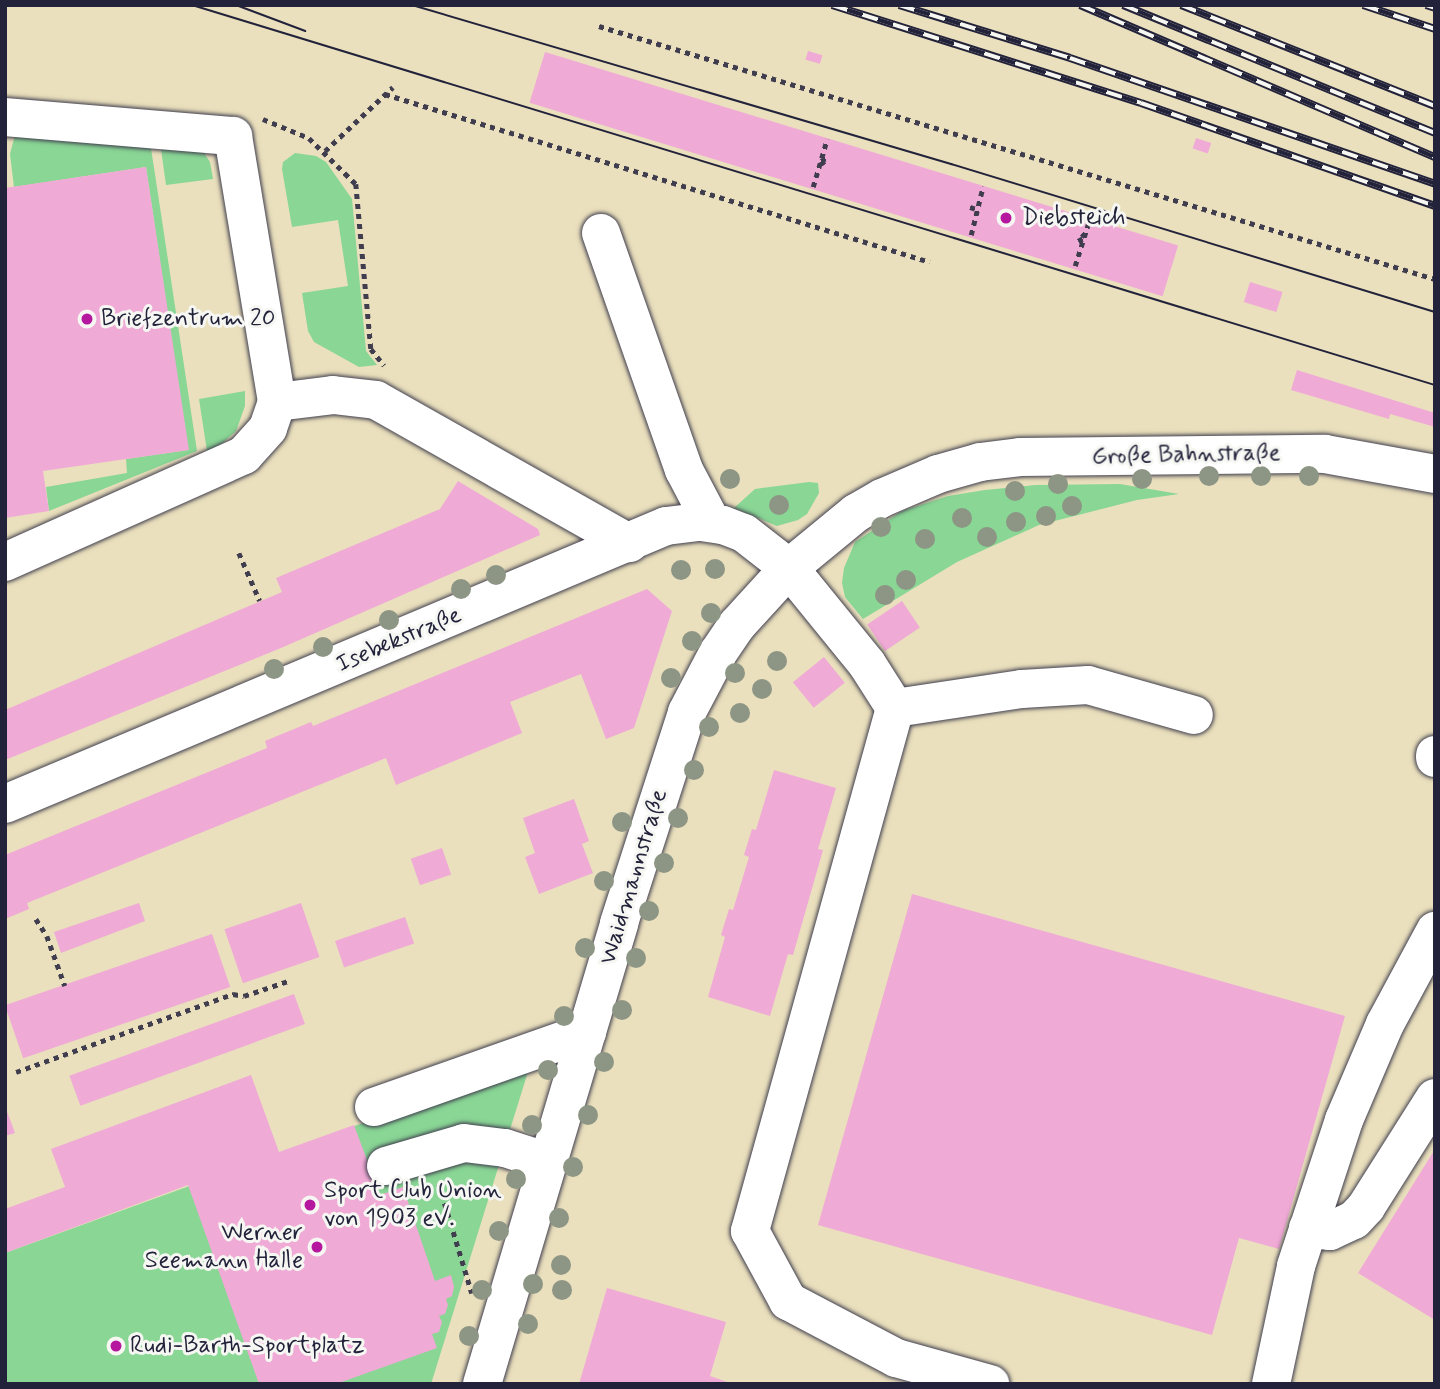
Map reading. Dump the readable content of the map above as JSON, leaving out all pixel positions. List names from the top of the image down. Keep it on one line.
{"streets":{"street":["Große Bahnstraße","Isebekstraße","Waidmannstraße"]},"crossings":[["Große Bahnstraße","Waidmannstraße"],["Isebekstraße","Waidmannstraße"]],"places":["Diebsteich","Briefzentrum 20","Sport Club Union von 1903 eV.","Werner Seemann Halle","Rudi-Barth-Sportplatz"]}
